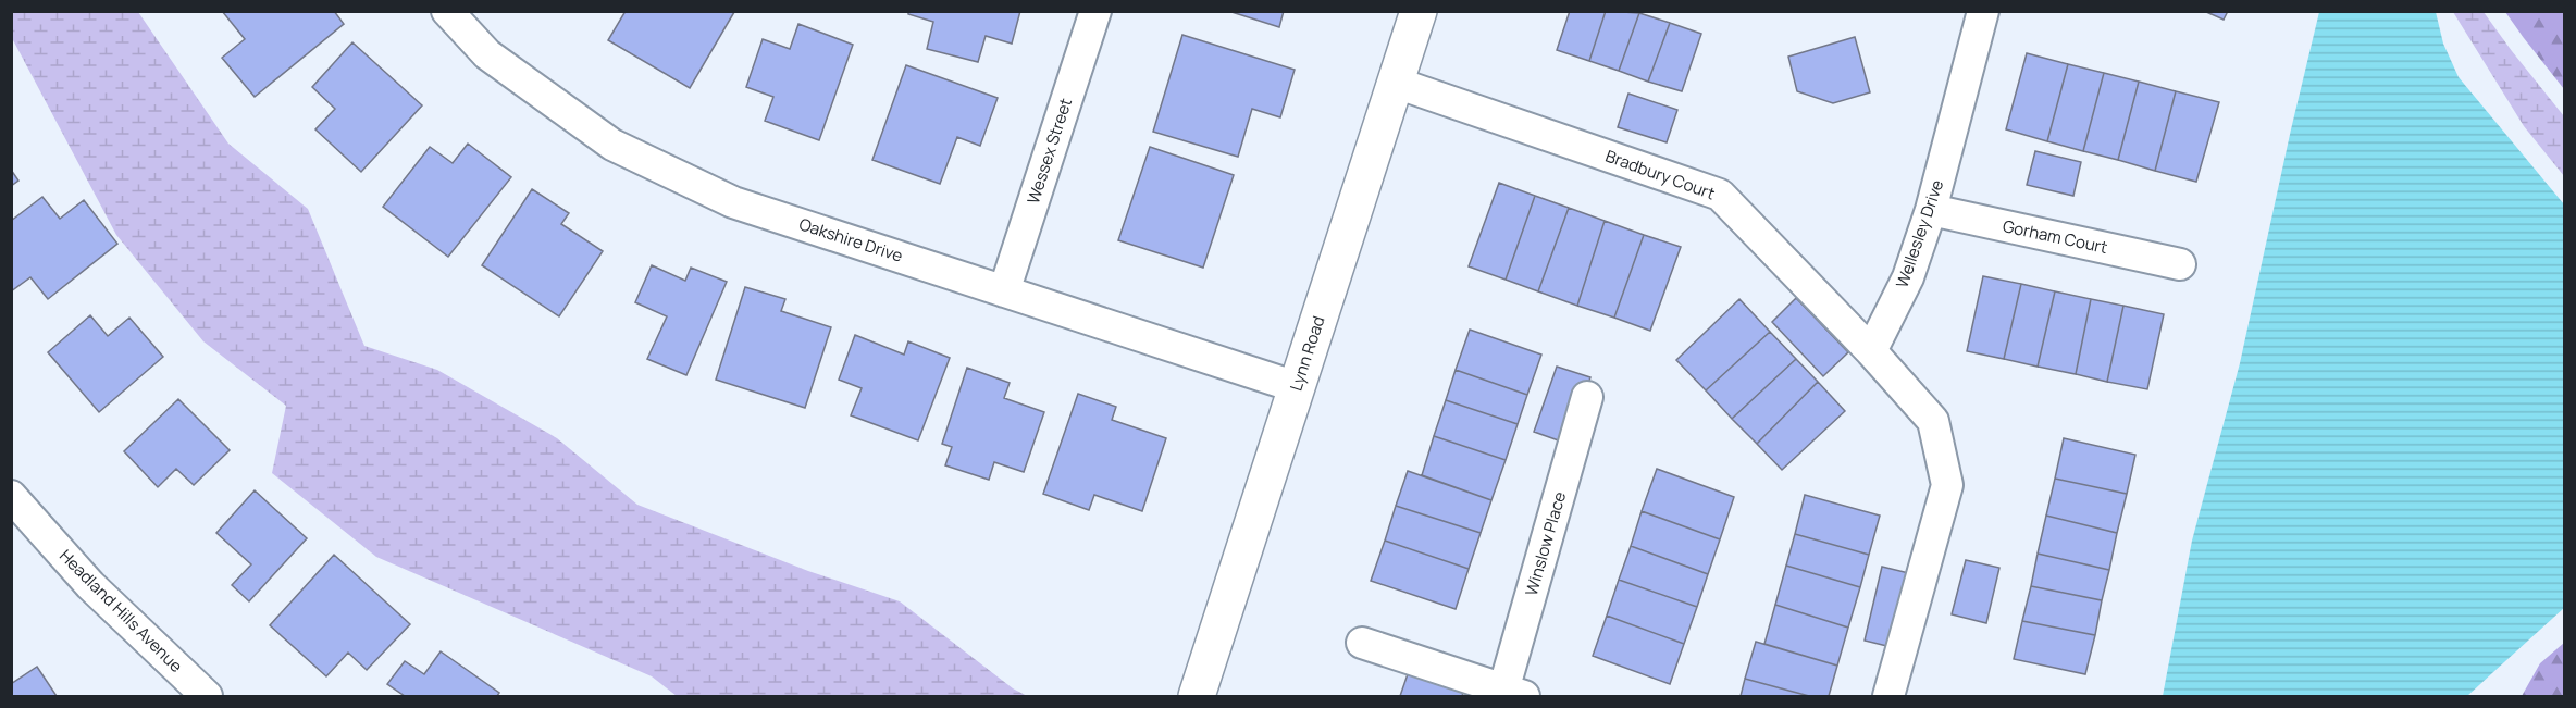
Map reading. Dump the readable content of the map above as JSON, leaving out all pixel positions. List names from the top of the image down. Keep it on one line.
{"streets":{"street":["Wessex Street","Bradbury Court","Wellesley Drive","Gorham Court","Oakshire Drive","Lynn Road","Winslow Place","Headland Hills Avenue"]},"crossings":[["Wessex Street","Oakshire Drive"],["Bradbury Court","Wellesley Drive"],["Bradbury Court","Lynn Road"],["Wellesley Drive","Gorham Court"],["Oakshire Drive","Lynn Road"]]}
